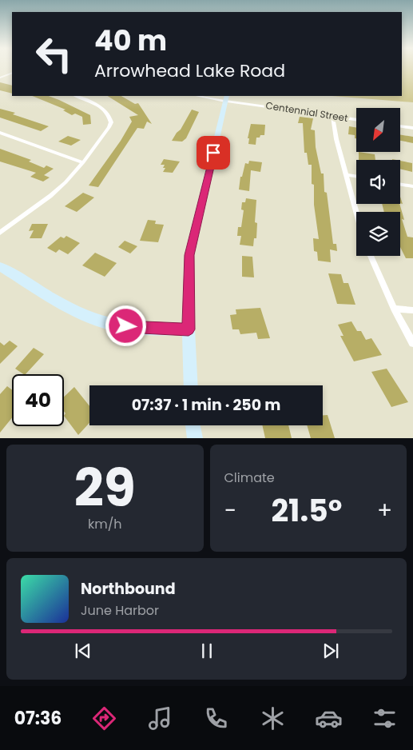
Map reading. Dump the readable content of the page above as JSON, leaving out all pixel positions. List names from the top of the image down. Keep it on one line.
{"streets":{"street":["Centennial Street"]},"north":"bottom left","page":{"turn":["40 m","Arrowhead Lake Road"],"limit":"40","trip":"07:37 · 1 min · 250 m","tile":[["29","km/h"],"Climate"],"heat":["−","21.5°","+"],"song":["Northbound","June Harbor"],"tabs":"07:36"}}
